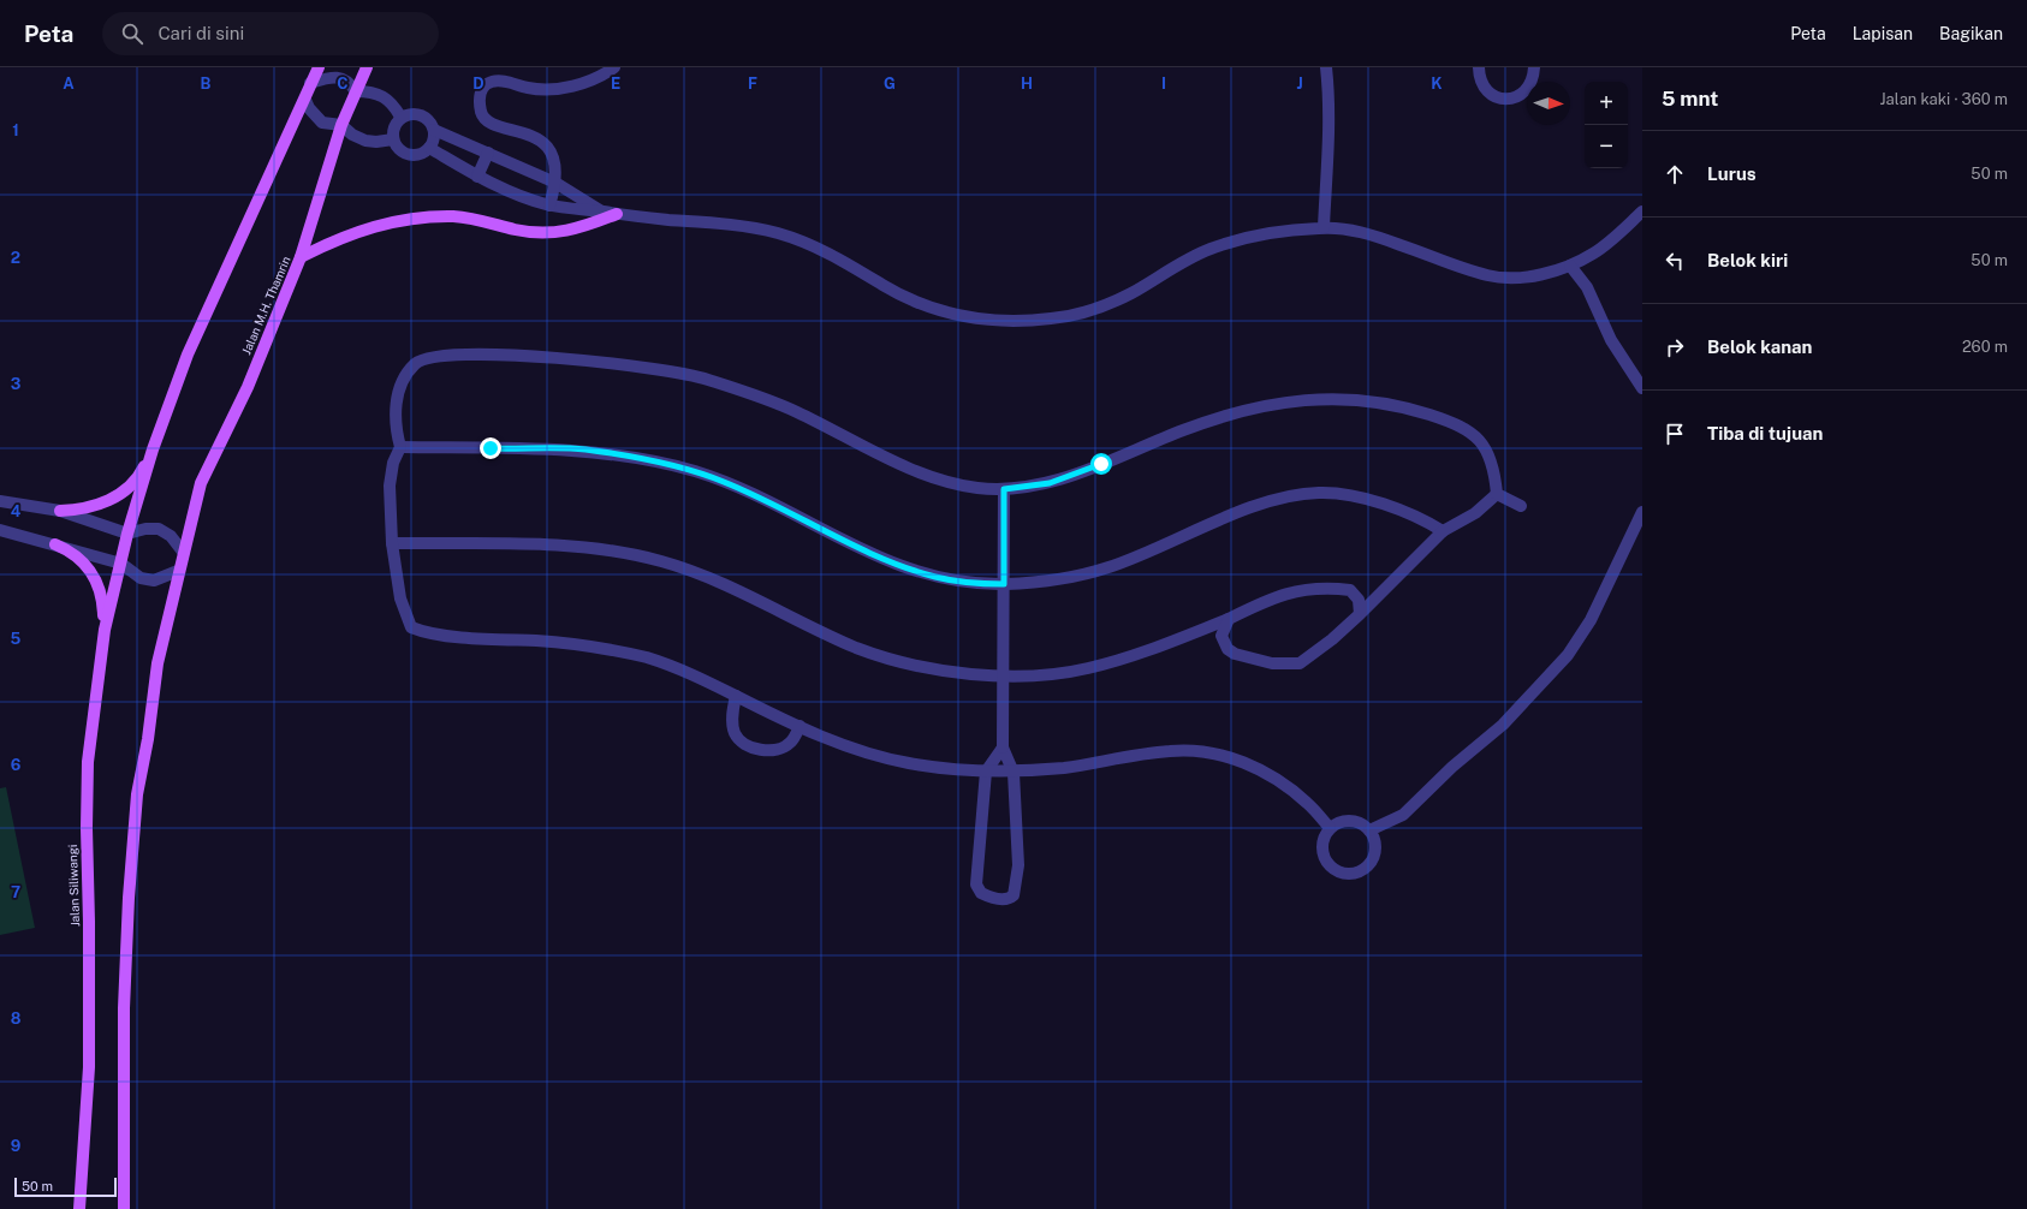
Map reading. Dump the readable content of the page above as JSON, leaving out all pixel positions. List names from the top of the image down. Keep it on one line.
{"streets":{"main road":["Jalan M.H. Thamrin","Jalan Siliwangi"]},"crossings":[["Jalan M.H. Thamrin","Jalan Siliwangi"]],"scale_bar":"50 m","north":"right","page":{"header":"Peta","search":"Cari di sini","nav":["Peta","Lapisan","Bagikan"],"heading":["5 mnt","Jalan kaki · 360 m"],"map_buttons":["+","−"],"list":[["Lurus","50 m"],["Belok kiri","50 m"],["Belok kanan","260 m"],"Tiba di tujuan"],"scale":"50 m"},"grid":{"columns":["A","B","C","D","E","F","G","H","I","J","K"],"rows":["1","2","3","4","5","6","7","8","9"]}}
